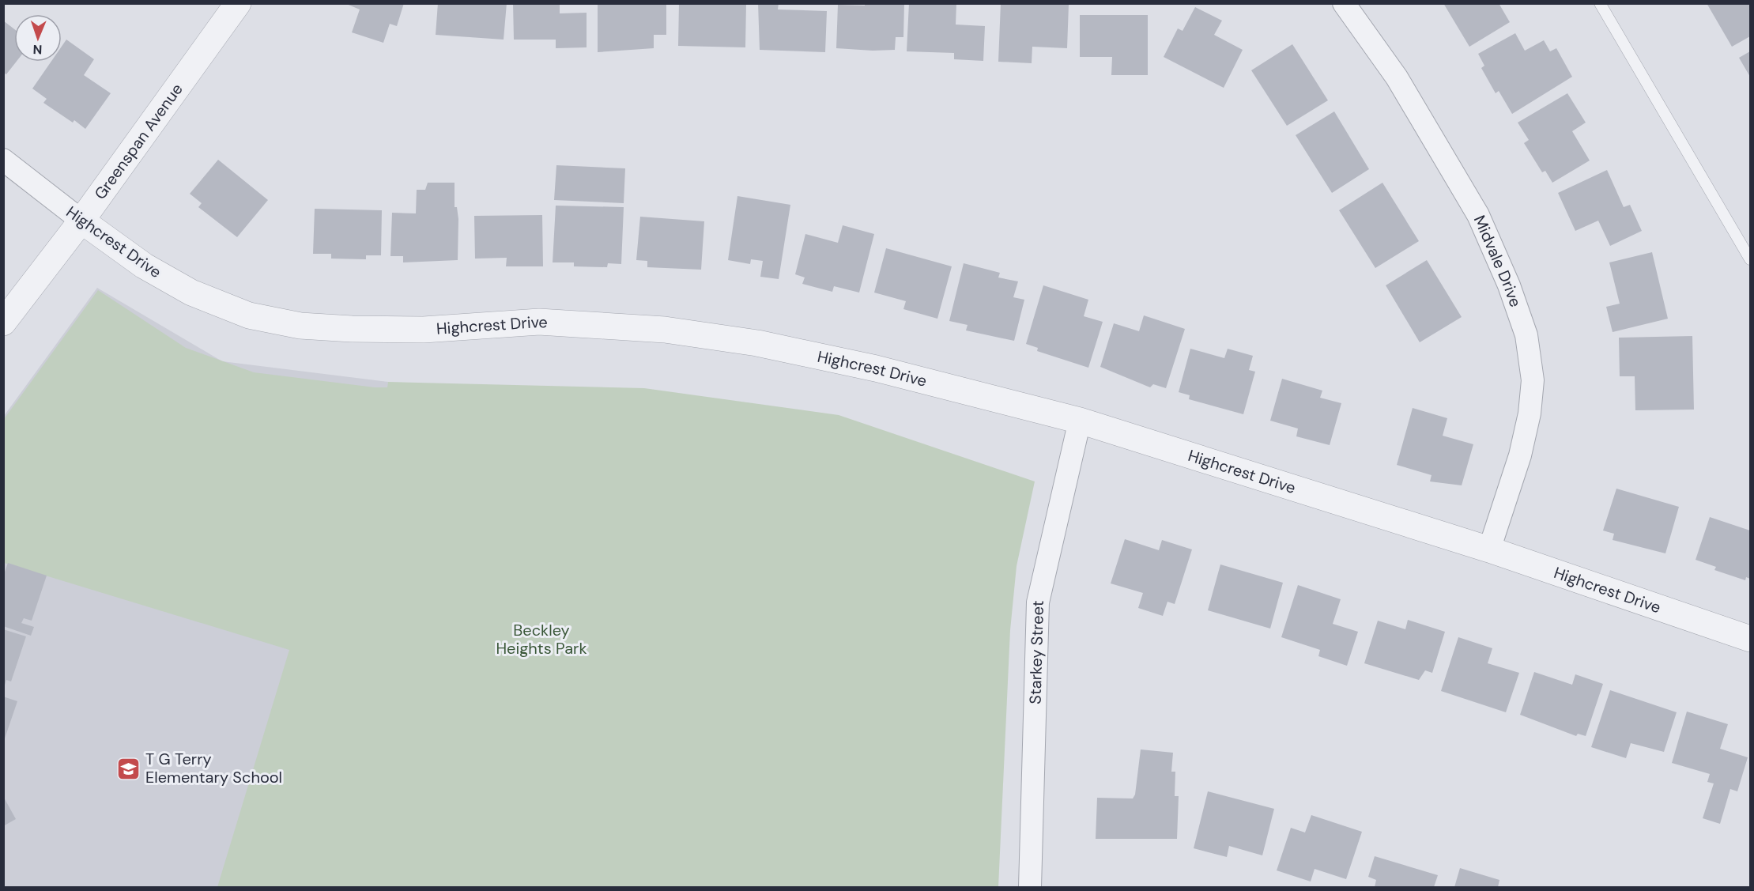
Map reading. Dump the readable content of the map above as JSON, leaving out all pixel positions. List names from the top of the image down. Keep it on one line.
{"streets":{"street":["Greenspan Avenue","Highcrest Drive","Midvale Drive","Starkey Street"]},"crossings":[["Greenspan Avenue","Highcrest Drive"],["Highcrest Drive","Midvale Drive"],["Highcrest Drive","Starkey Street"]],"parks":["Beckley Heights Park"],"places":{"school or university":["T G Terry Elementary School"]},"north":"bottom"}
